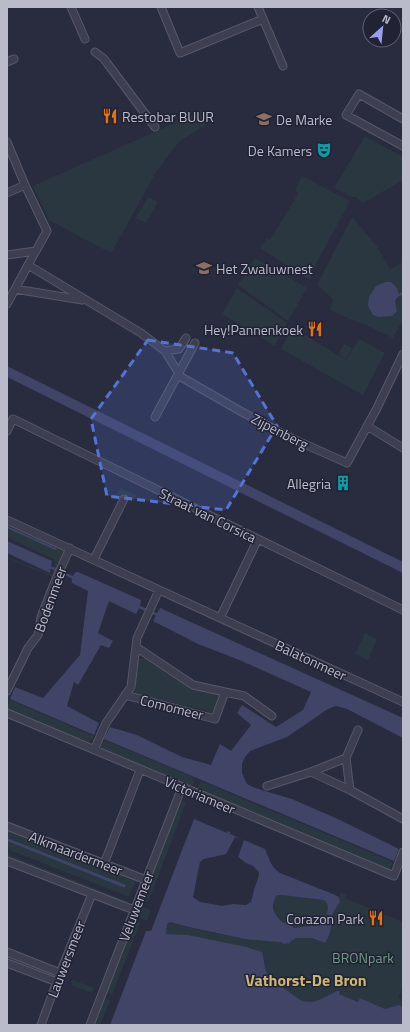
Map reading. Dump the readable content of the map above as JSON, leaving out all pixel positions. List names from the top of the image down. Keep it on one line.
{"streets":{"street":["Zijpenberg","Straat van Corsica","Bodenmeer","Balatonmeer","Comomeer","Victoriameer","Alkmaardermeer","Veluwemeer","Lauwersmeer"]},"crossings":[["Bodenmeer","Balatonmeer"],["Balatonmeer","Comomeer"],["Comomeer","Victoriameer"],["Victoriameer","Veluwemeer"],["Alkmaardermeer","Veluwemeer"]],"districts":["Vathorst-De Bron"],"parks":["BRONpark"],"places":{"restaurant":["Restobar BUUR","Hey!Pannenkoek","Corazon Park"],"school or university":["De Marke","Het Zwaluwnest"],"theatre":["De Kamers"],"building":["Allegria"]},"north":"top right"}
